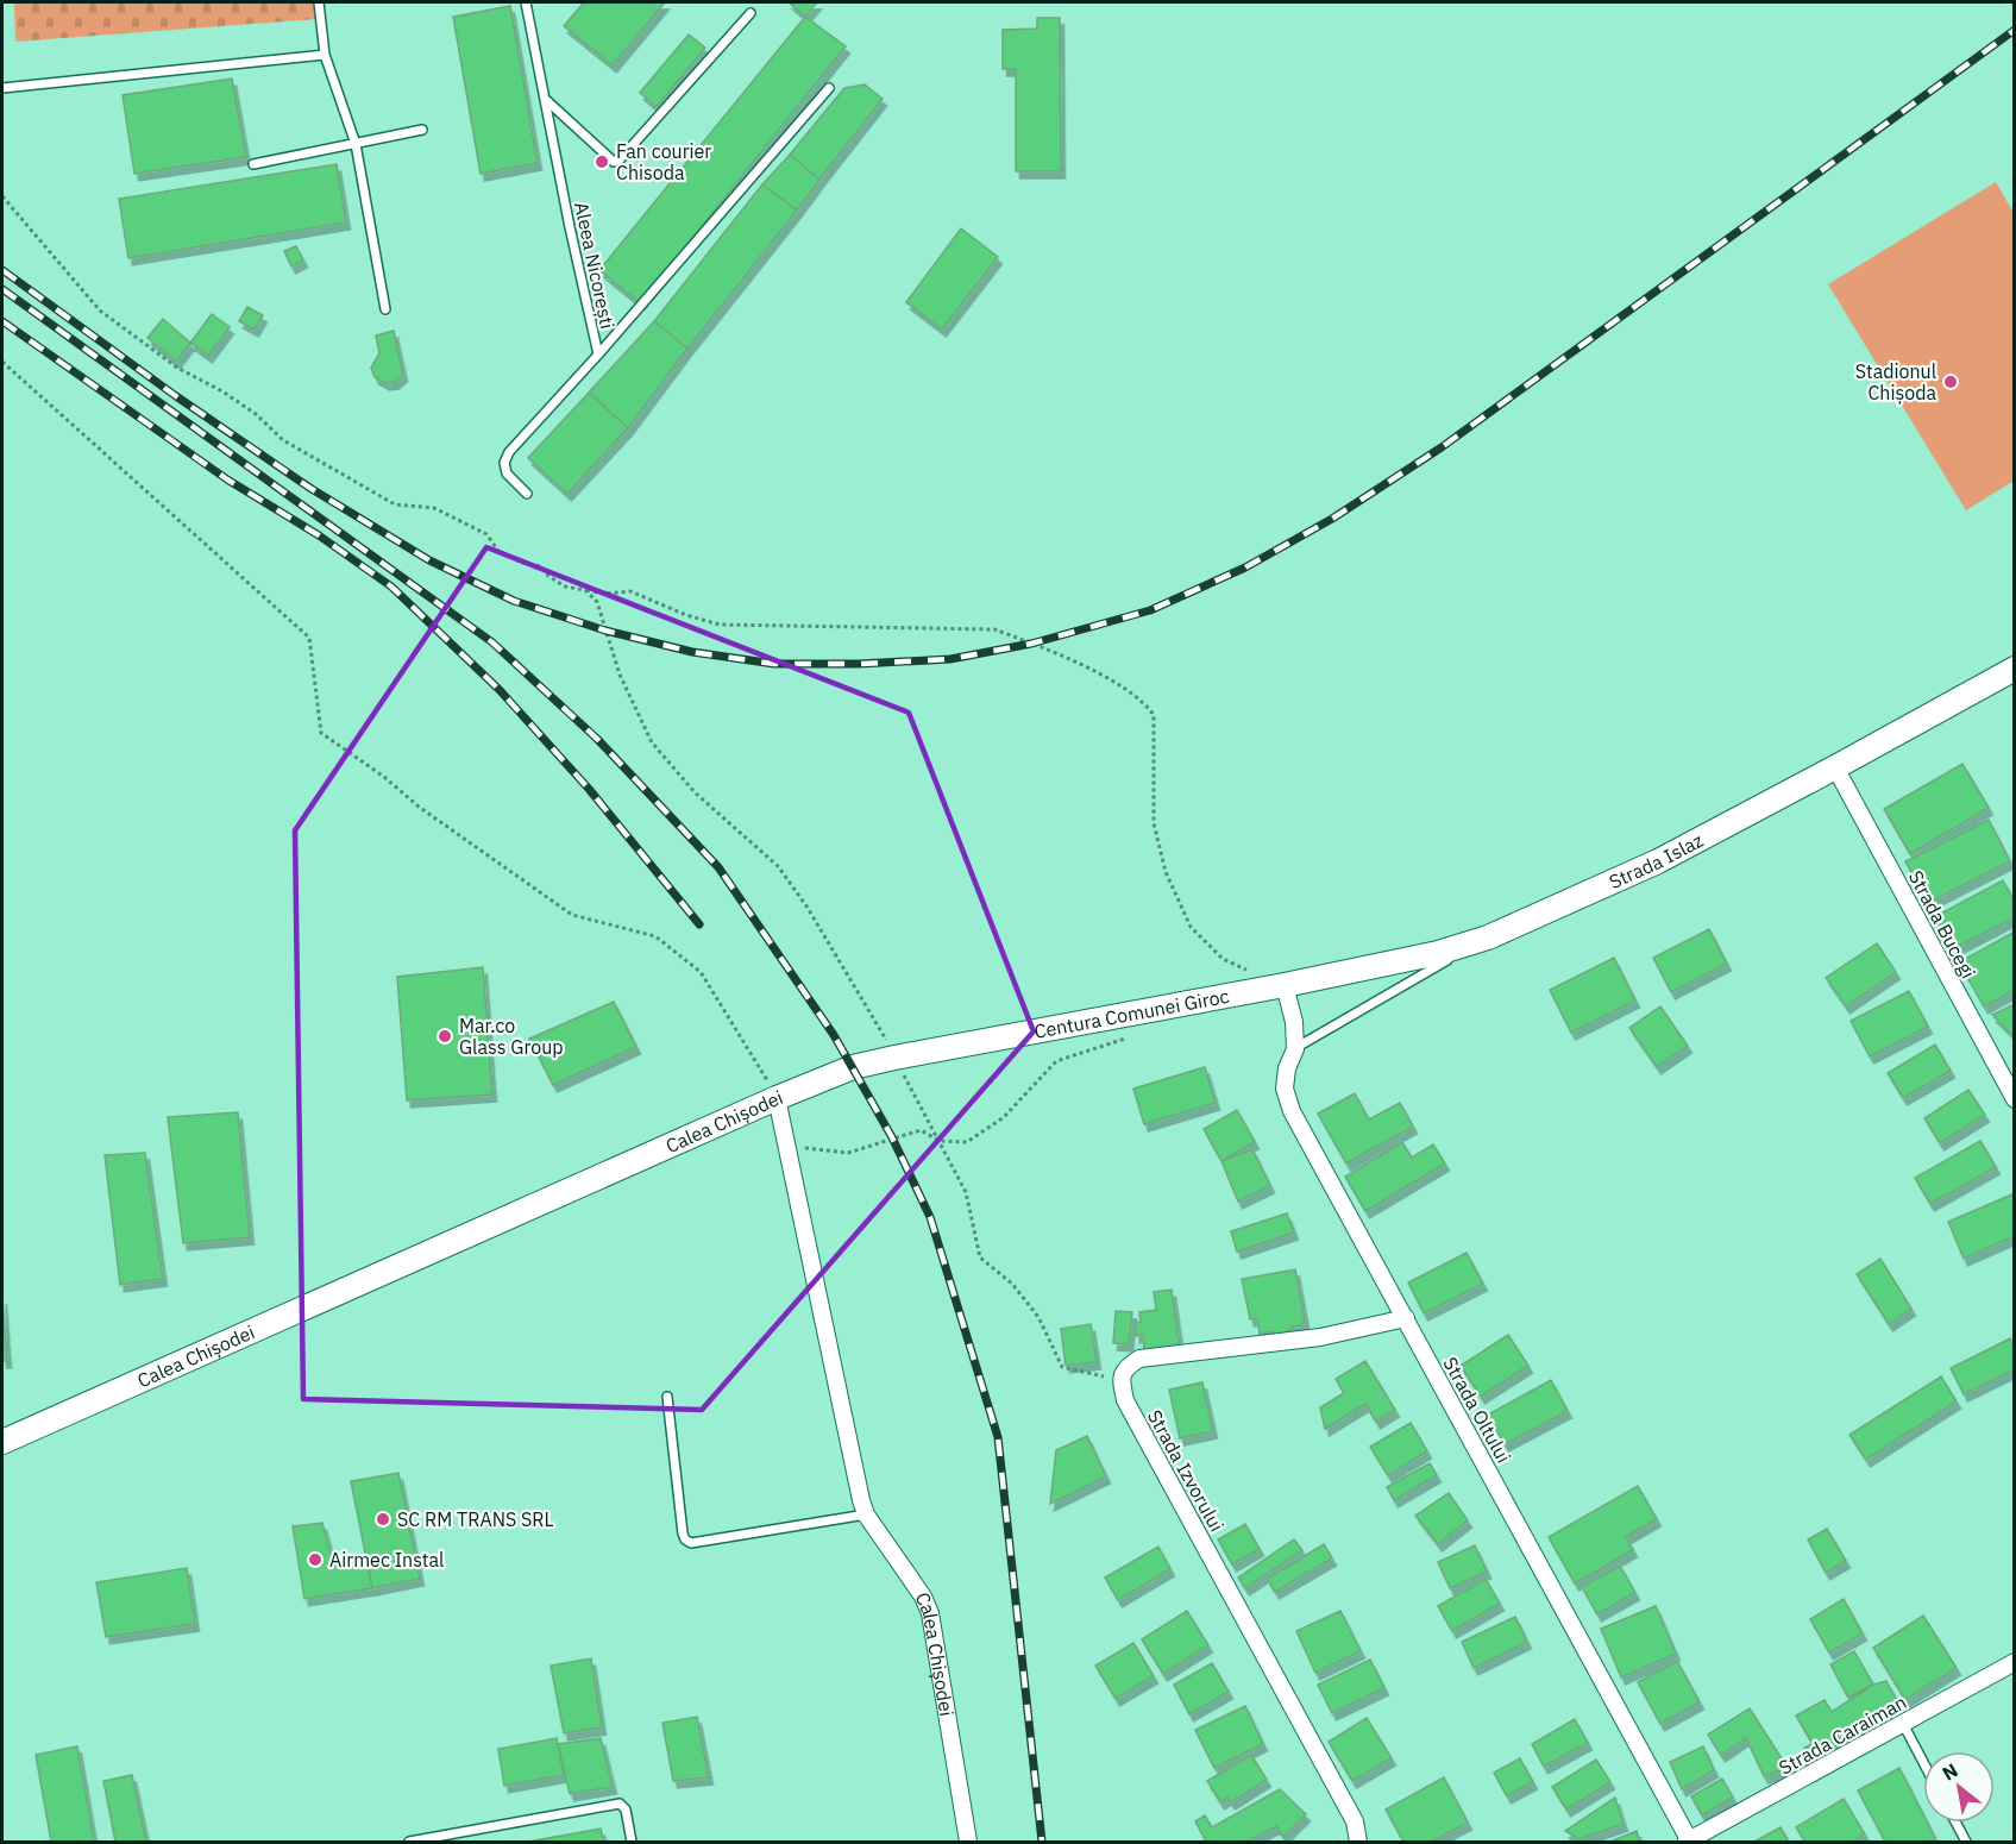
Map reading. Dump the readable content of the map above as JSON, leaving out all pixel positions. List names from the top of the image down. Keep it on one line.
{"streets":{"main road":["Strada Islaz","Centura Comunei Giroc","Calea Chișodei"],"street":["Strada Bucegi","Strada Oltului","Strada Izvorului","Strada Caraiman"],"lane":["Aleea Nicorești"]},"crossings":[["Strada Islaz","Strada Bucegi"],["Strada Islaz","Centura Comunei Giroc"],["Strada Islaz","Strada Oltului"],["Centura Comunei Giroc","Calea Chișodei"],["Centura Comunei Giroc","Strada Oltului"],["Strada Oltului","Strada Caraiman"]],"places":["Fan courier Chisoda","Stadionul Chișoda","Mar.co Glass Group","SC RM TRANS SRL","Airmec Instal"],"north":"top left"}
